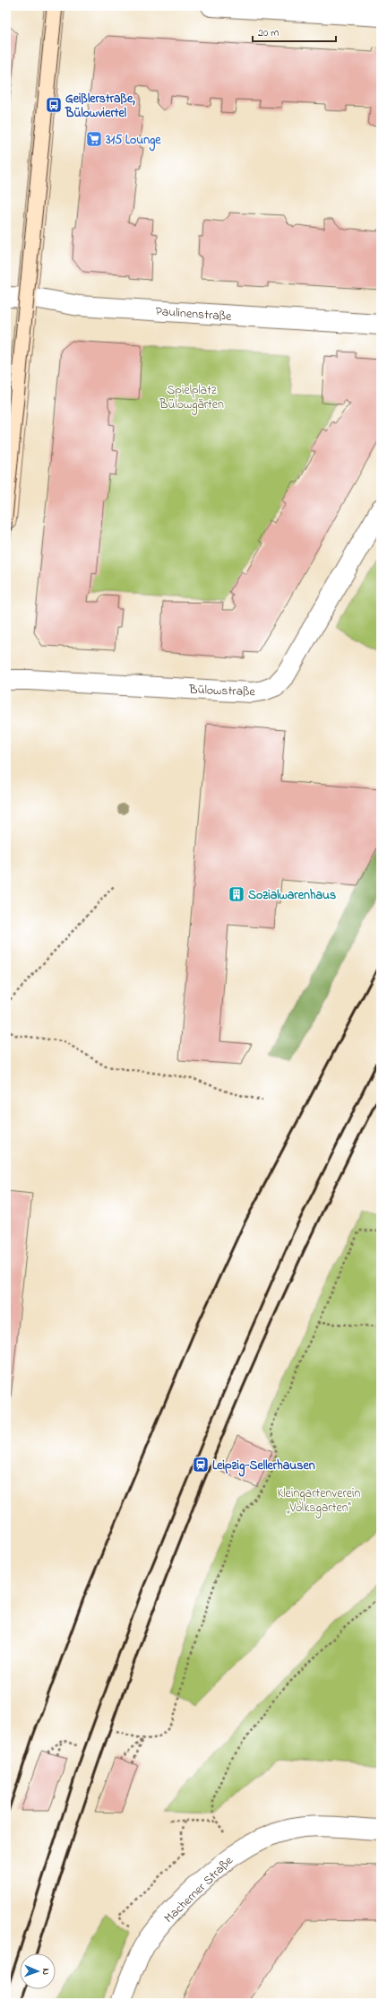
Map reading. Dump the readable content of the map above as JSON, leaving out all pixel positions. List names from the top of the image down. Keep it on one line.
{"streets":{"street":["Paulinenstraße","Bülowstraße","Macherner Straße"]},"parks":["Spielplatz Bülowgärten","Kleingartenverein „Volksgarten“"],"places":{"bus stop":["Geißlerstraße, Bülowviertel"],"supermarket":["315 Lounge"],"building":["Sozialwarenhaus"],"station":["Leipzig-Sellerhausen"]},"scale_bar":"20 m","north":"right"}
